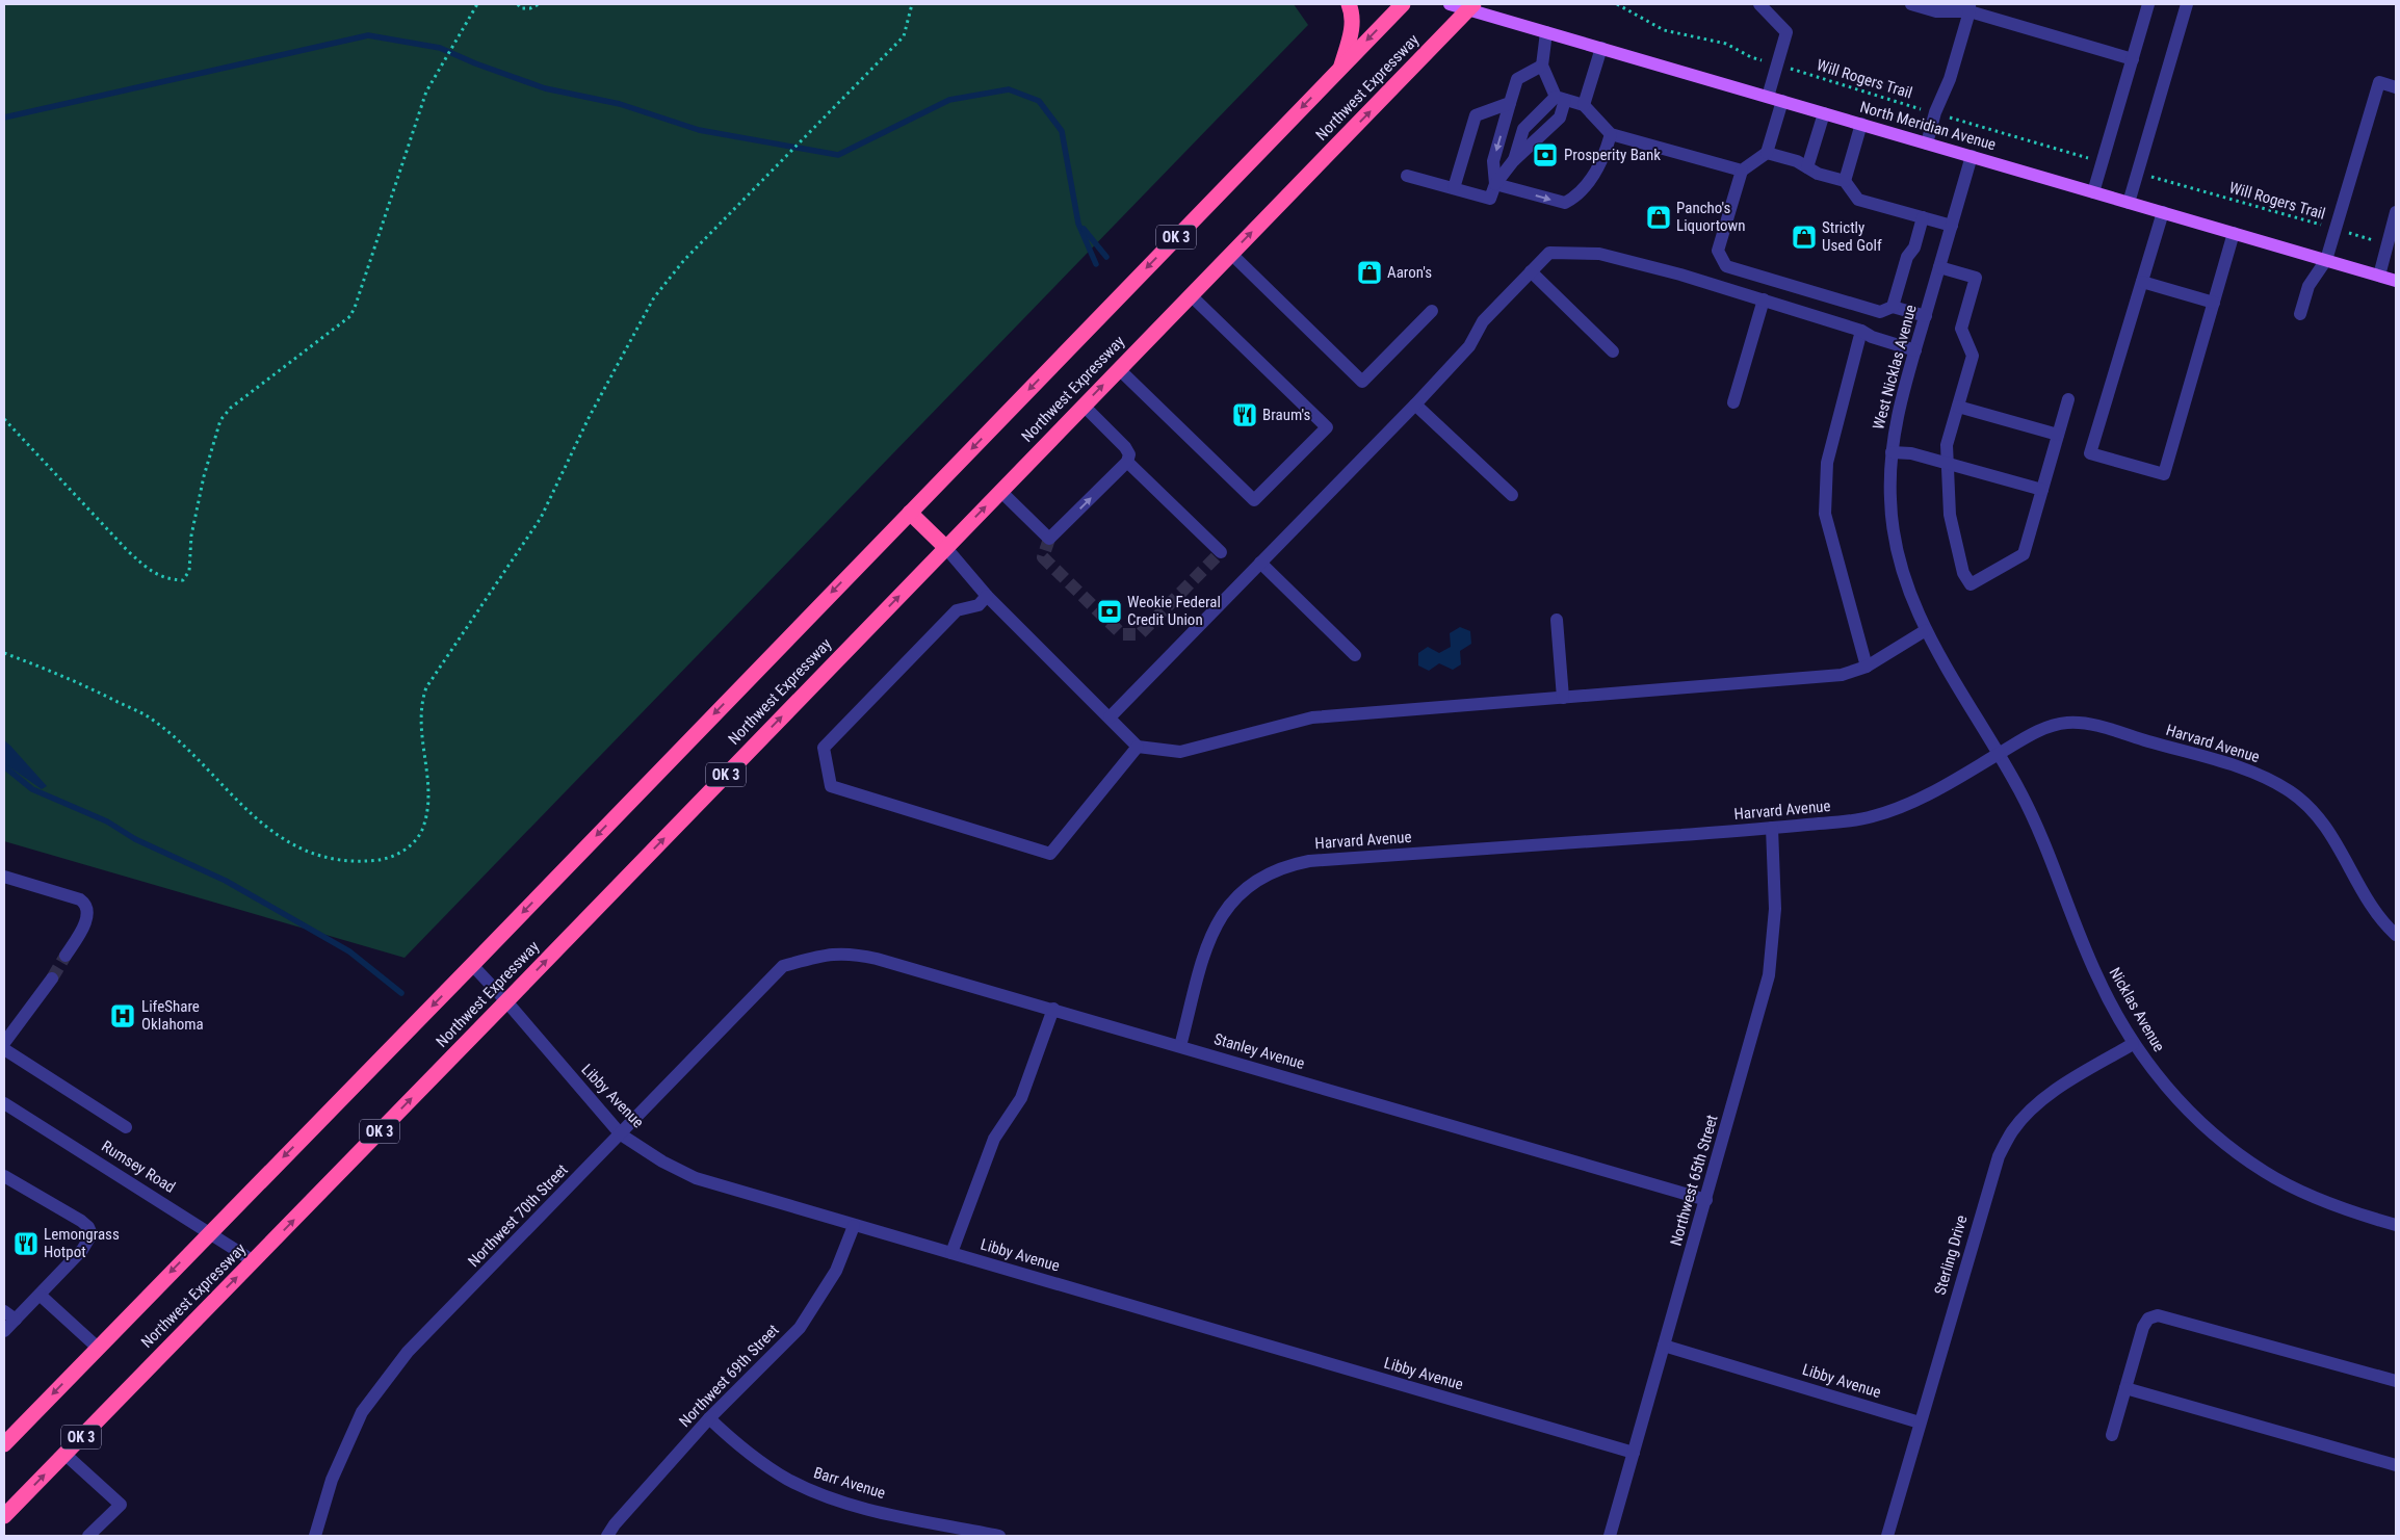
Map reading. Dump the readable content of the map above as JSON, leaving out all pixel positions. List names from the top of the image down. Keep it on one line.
{"streets":{"highway":["Northwest Expressway","OK 3"],"main road":["North Meridian Avenue"],"street":["West Nicklas Avenue","Harvard Avenue","Nicklas Avenue","Stanley Avenue","Libby Avenue","Rumsey Road","Northwest 65th Street","Northwest 70th Street","Sterling Drive","Northwest 69th Street","Barr Avenue"],"path":["Will Rogers Trail"]},"crossings":[["Northwest Expressway","North Meridian Avenue"],["Northwest Expressway","Libby Avenue"],["Northwest Expressway","Rumsey Road"],["North Meridian Avenue","West Nicklas Avenue"],["West Nicklas Avenue","Harvard Avenue"],["West Nicklas Avenue","Nicklas Avenue"],["Harvard Avenue","Nicklas Avenue"],["Harvard Avenue","Stanley Avenue"],["Harvard Avenue","Northwest 65th Street"],["Nicklas Avenue","Sterling Drive"],["Stanley Avenue","Northwest 65th Street"],["Stanley Avenue","Northwest 70th Street"],["Libby Avenue","Northwest 65th Street"],["Libby Avenue","Northwest 70th Street"],["Libby Avenue","Sterling Drive"],["Libby Avenue","Northwest 69th Street"],["Northwest 69th Street","Barr Avenue"]],"places":{"bank":["Prosperity Bank","Weokie Federal Credit Union"],"shop":["Pancho's Liquortown","Strictly Used Golf","Aaron's"],"restaurant":["Braum's","Lemongrass Hotpot"],"hospital":["LifeShare Oklahoma"]}}
